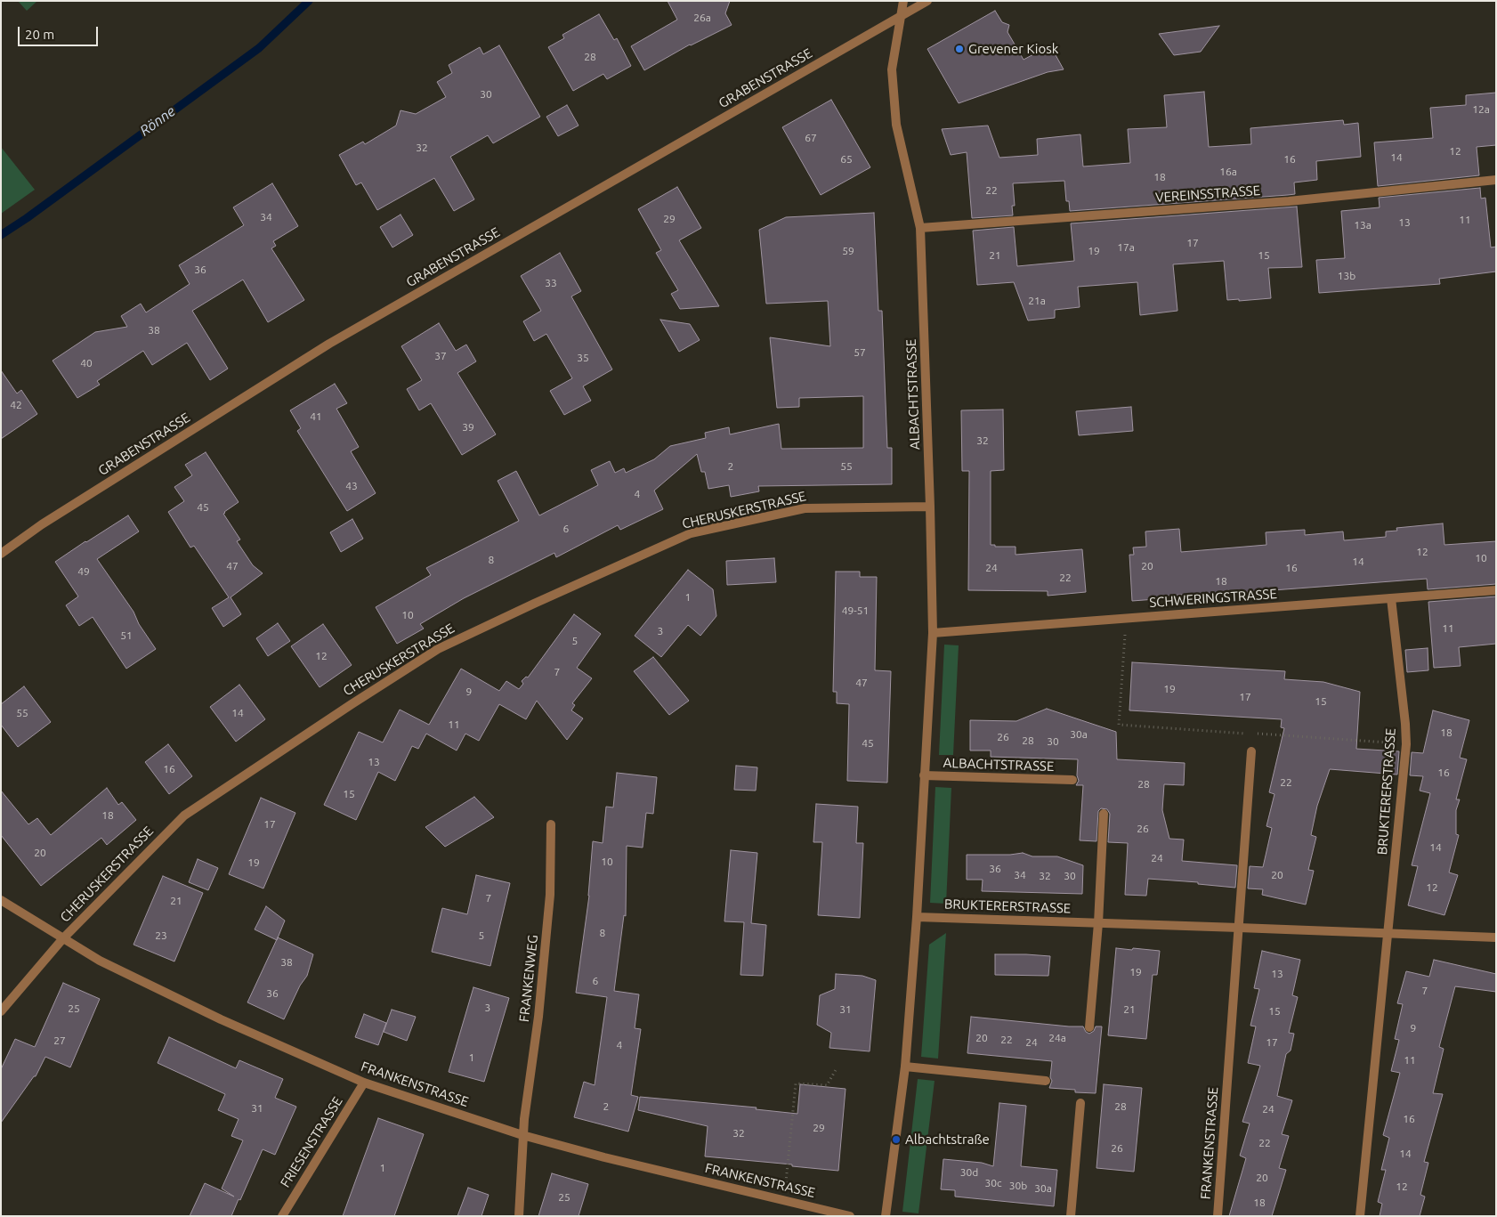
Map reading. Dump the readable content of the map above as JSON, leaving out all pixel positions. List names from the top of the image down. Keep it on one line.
{"streets":{"street":["GRABENSTRASSE","VEREINSSTRASSE","ALBACHTSTRASSE","CHERUSKERSTRASSE","SCHWERINGSTRASSE","BRUKTERERSTRASSE","FRANKENWEG","FRANKENSTRASSE","FRIESENSTRASSE"]},"crossings":[["GRABENSTRASSE","ALBACHTSTRASSE"],["VEREINSSTRASSE","ALBACHTSTRASSE"],["ALBACHTSTRASSE","CHERUSKERSTRASSE"],["ALBACHTSTRASSE","SCHWERINGSTRASSE"],["ALBACHTSTRASSE","BRUKTERERSTRASSE"],["CHERUSKERSTRASSE","FRANKENSTRASSE"],["SCHWERINGSTRASSE","BRUKTERERSTRASSE"],["BRUKTERERSTRASSE","FRANKENSTRASSE"],["FRANKENWEG","FRANKENSTRASSE"],["FRANKENSTRASSE","FRIESENSTRASSE"]],"water":["Rönne"],"places":["Grevener Kiosk","Albachtstraße"],"house_numbers":["26a","28","30","12a","67","32","12","14","65","16","16a","18","22","34","29","11","13","13a","17","17a","59","19","21","15","36","13b","33","21a","38","57","37","35","40","42","41","39","32","2","55","43","4","45","6","12","10","8","14","47","20","24","16","49","22","18","1","49-51","10","11","3","51","5","12","7","47","19","9","17","15","55","14","11","18","30a","26","28","30","45","13","16","16","22","28","15","18","17","26","14","20","24","10","19","36","34","20","32","30","12","7","21","8","23","5","38","19","13","6","7","36","3","25","31","21","15","9","20","24a","22","27","24","17","4","1","11","2","28","31","24","16","29","32","22","26","14","1","30d","20","30c","30b","12","30a","25","18"],"scale_bar":"20 m"}
